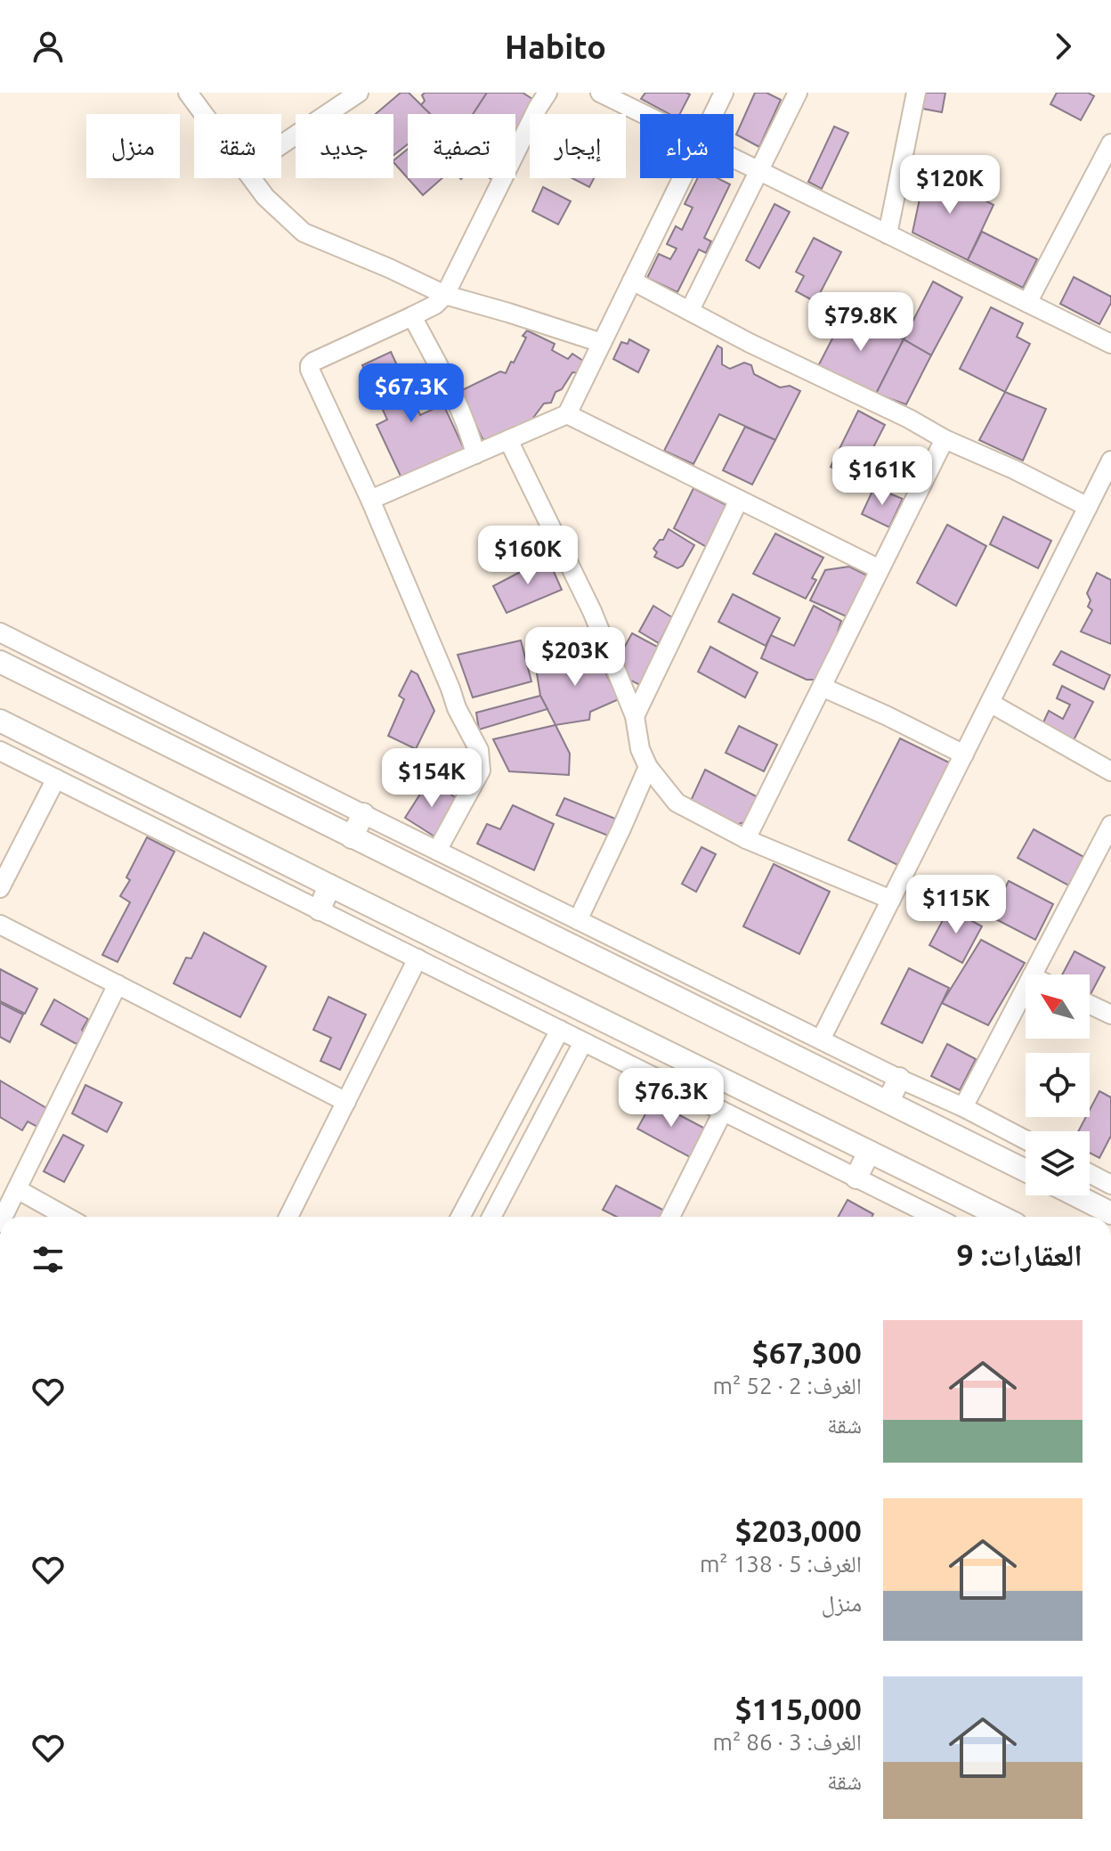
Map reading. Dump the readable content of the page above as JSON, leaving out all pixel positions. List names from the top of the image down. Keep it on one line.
{"north":"top left","page":{"header":"Habito","chip":["شراء","إيجار","تصفية","جديد","شقة","منزل"],"price":["$120K","$79.8K","$67.3K","$161K","$160K","$203K","$154K","$115K","$76.3K"],"heading":"العقارات: 9","list":[{"name":"$67,300","note":"الغرف: 2 · 52 m² · شقة"},{"name":"$203,000","note":"الغرف: 5 · 138 m² · منزل"},{"name":"$115,000","note":"الغرف: 3 · 86 m² · شقة"}]}}
